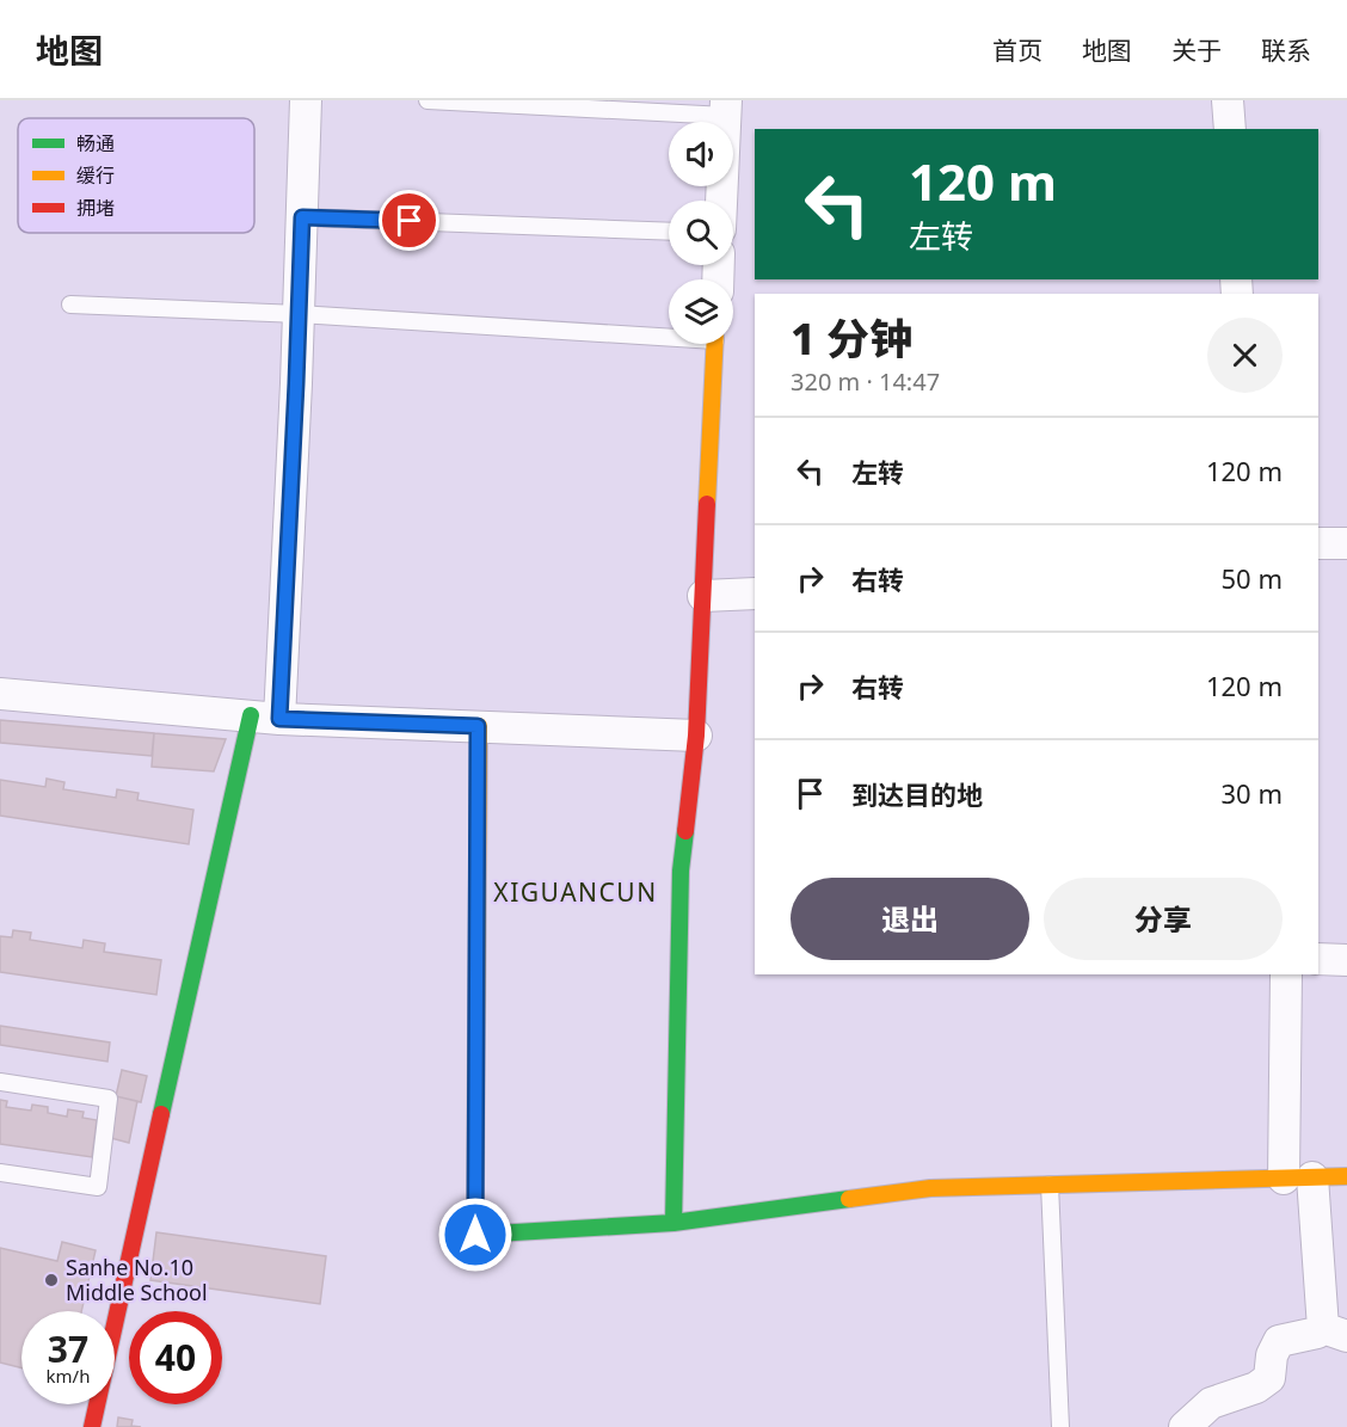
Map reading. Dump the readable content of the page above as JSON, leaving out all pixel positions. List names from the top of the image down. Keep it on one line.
{"districts":["XIGUANCUN"],"places":["Sanhe No.10 Middle School"],"legend":["畅通","缓行","拥堵"],"page":{"header":"地图","nav":["首页","地图","关于","联系"],"turn":["120 m","左转"],"heading":["1 分钟","320 m · 14:47"],"list":[{"name":"左转","value":"120 m"},{"name":"右转","value":"50 m"},{"name":"右转","value":"120 m"},{"name":"到达目的地","value":"30 m"}],"buttons":["退出","分享"],"speed":"37 km/h","limit":"40"}}
